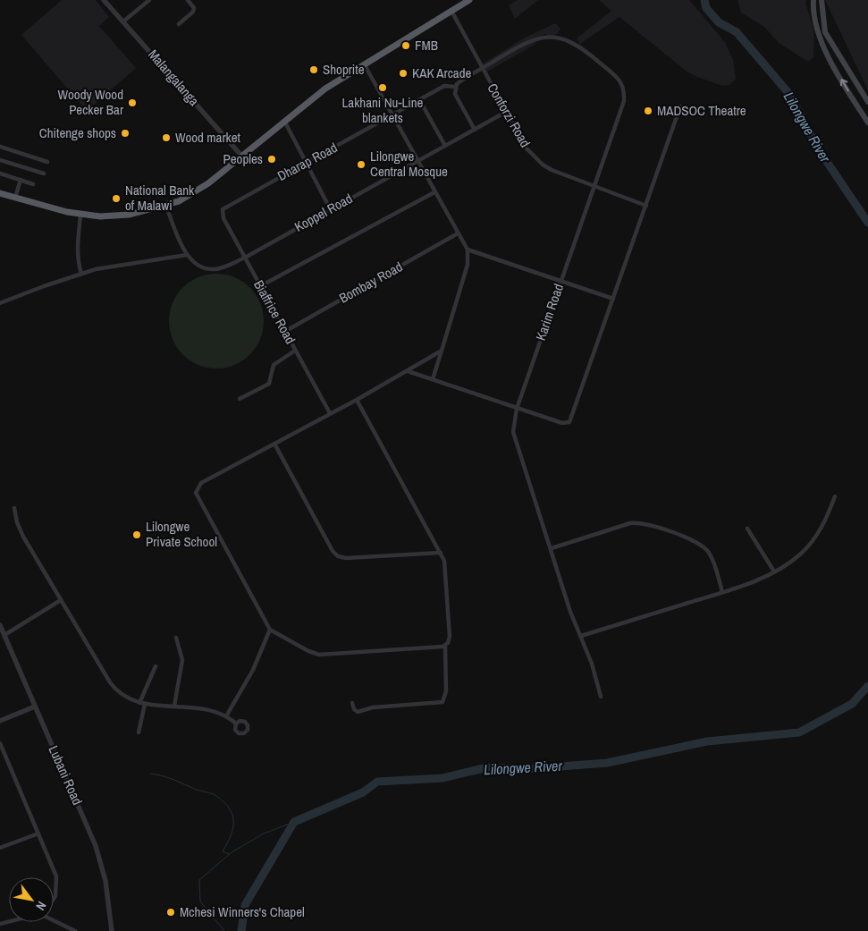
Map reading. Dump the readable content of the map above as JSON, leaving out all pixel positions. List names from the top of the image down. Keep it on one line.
{"streets":{"street":["Malangalanga","Conforzi Road","Dharap Road","Koppel Road","Bombay Road","Biaffrice Road","Karim Road","Lubani Road"]},"crossings":[["Conforzi Road","Koppel Road"],["Conforzi Road","Karim Road"],["Dharap Road","Biaffrice Road"],["Dharap Road","Karim Road"],["Koppel Road","Biaffrice Road"],["Bombay Road","Biaffrice Road"]],"water":["Lilongwe River"],"places":["FMB","Shoprite","KAK Arcade","Lakhani Nu-Line blankets","Woody Wood Pecker Bar","MADSOC Theatre","Chitenge shops","Wood market","Peoples","Lilongwe Central Mosque","National Bank of Malawi","Lilongwe Private School","Mchesi Winners's Chapel"],"north":"bottom right"}
